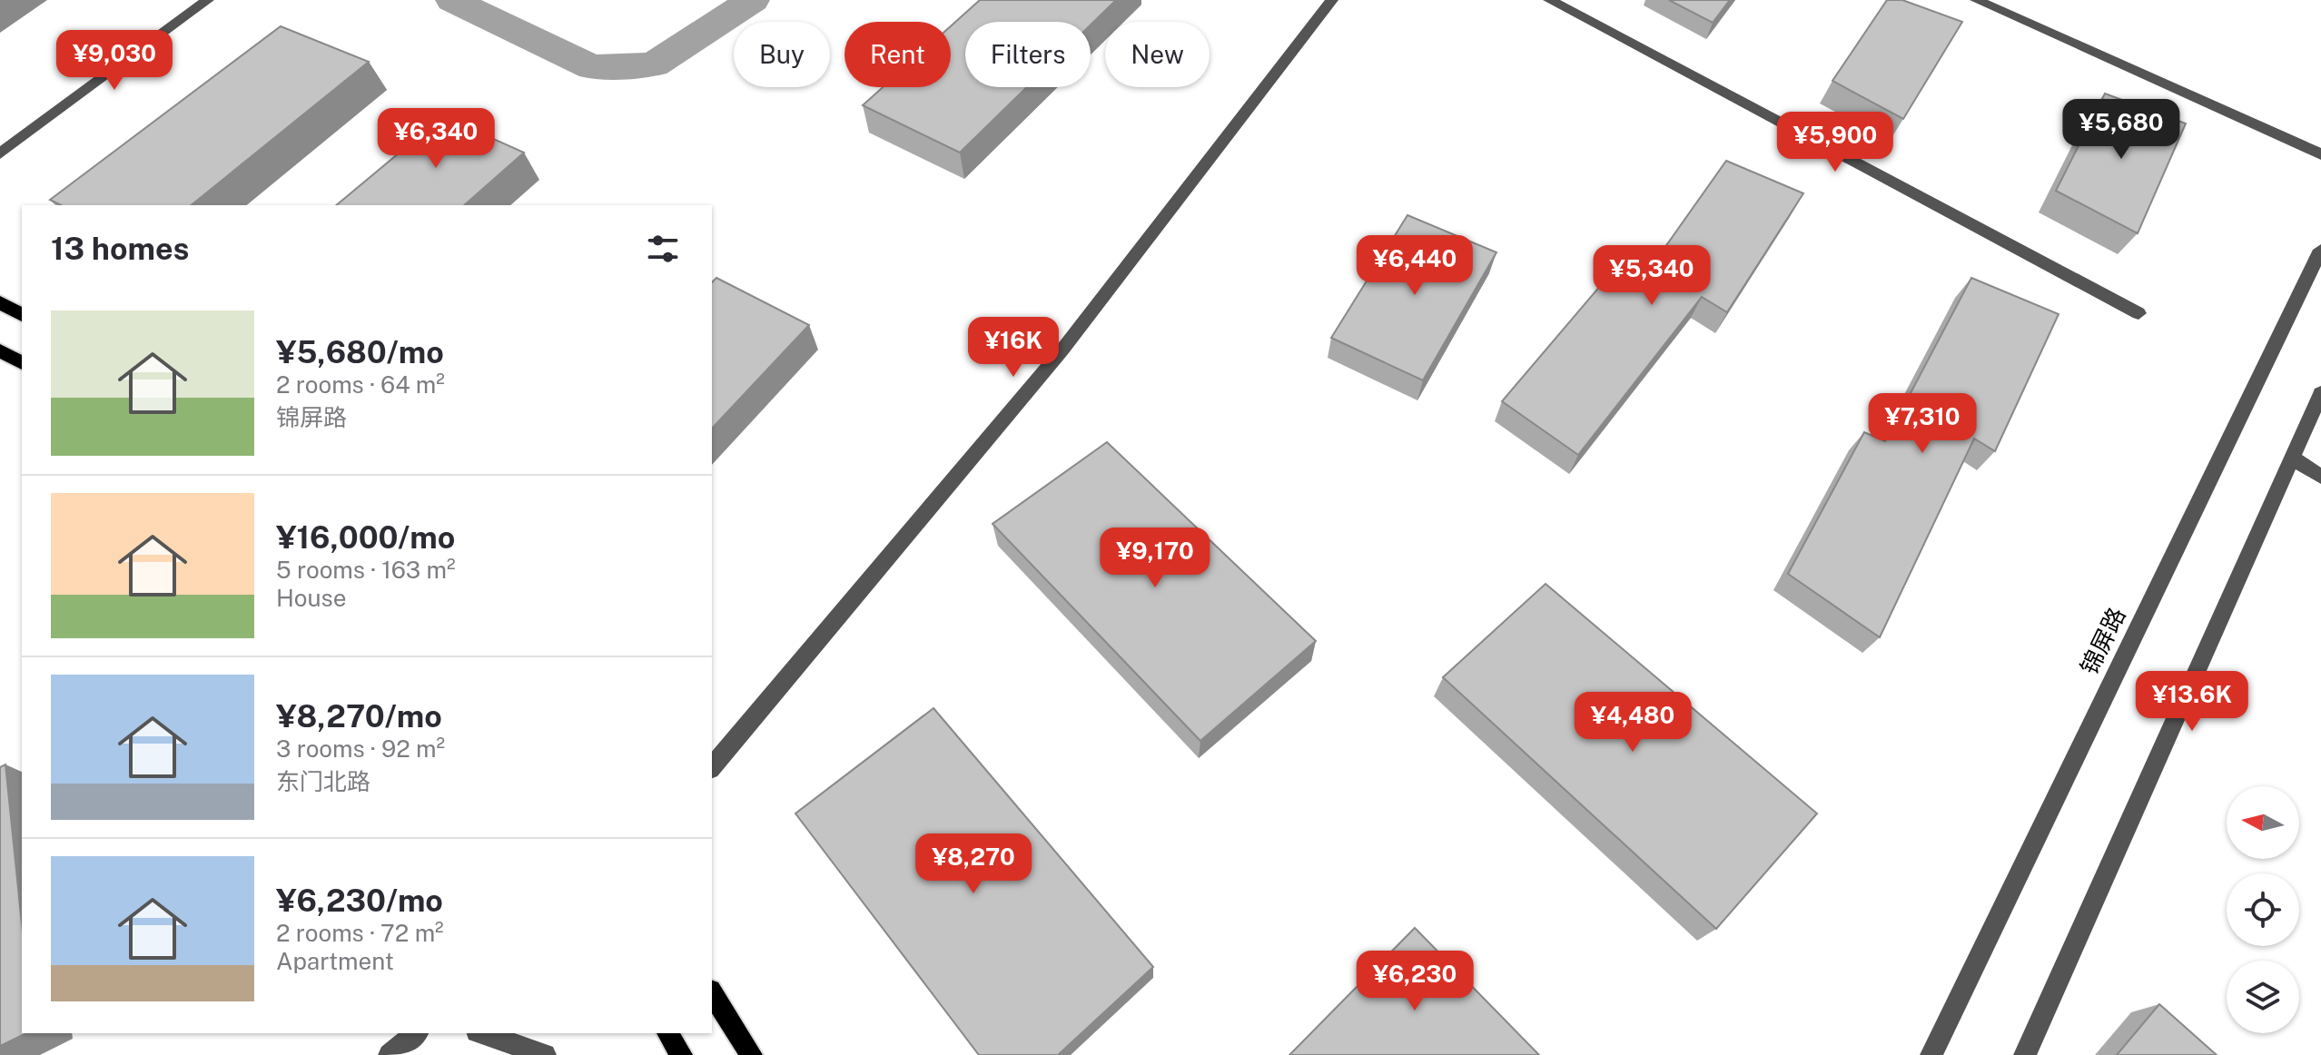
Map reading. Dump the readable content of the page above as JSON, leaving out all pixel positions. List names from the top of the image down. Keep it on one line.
{"streets":{"street":["锦屏路"]},"north":"left","page":{"chip":["Buy","Rent","Filters","New"],"price":["¥9,030","¥5,680","¥6,340","¥5,900","¥6,440","¥5,340","¥16K","¥7,310","¥9,170","¥13.6K","¥4,480","¥8,270","¥6,230"],"heading":"13 homes","list":[{"name":"¥5,680/mo","note":"2 rooms · 64 m² · 锦屏路"},{"name":"¥16,000/mo","note":"5 rooms · 163 m² · House"},{"name":"¥8,270/mo","note":"3 rooms · 92 m² · 东门北路"},{"name":"¥6,230/mo","note":"2 rooms · 72 m² · Apartment"}]}}
